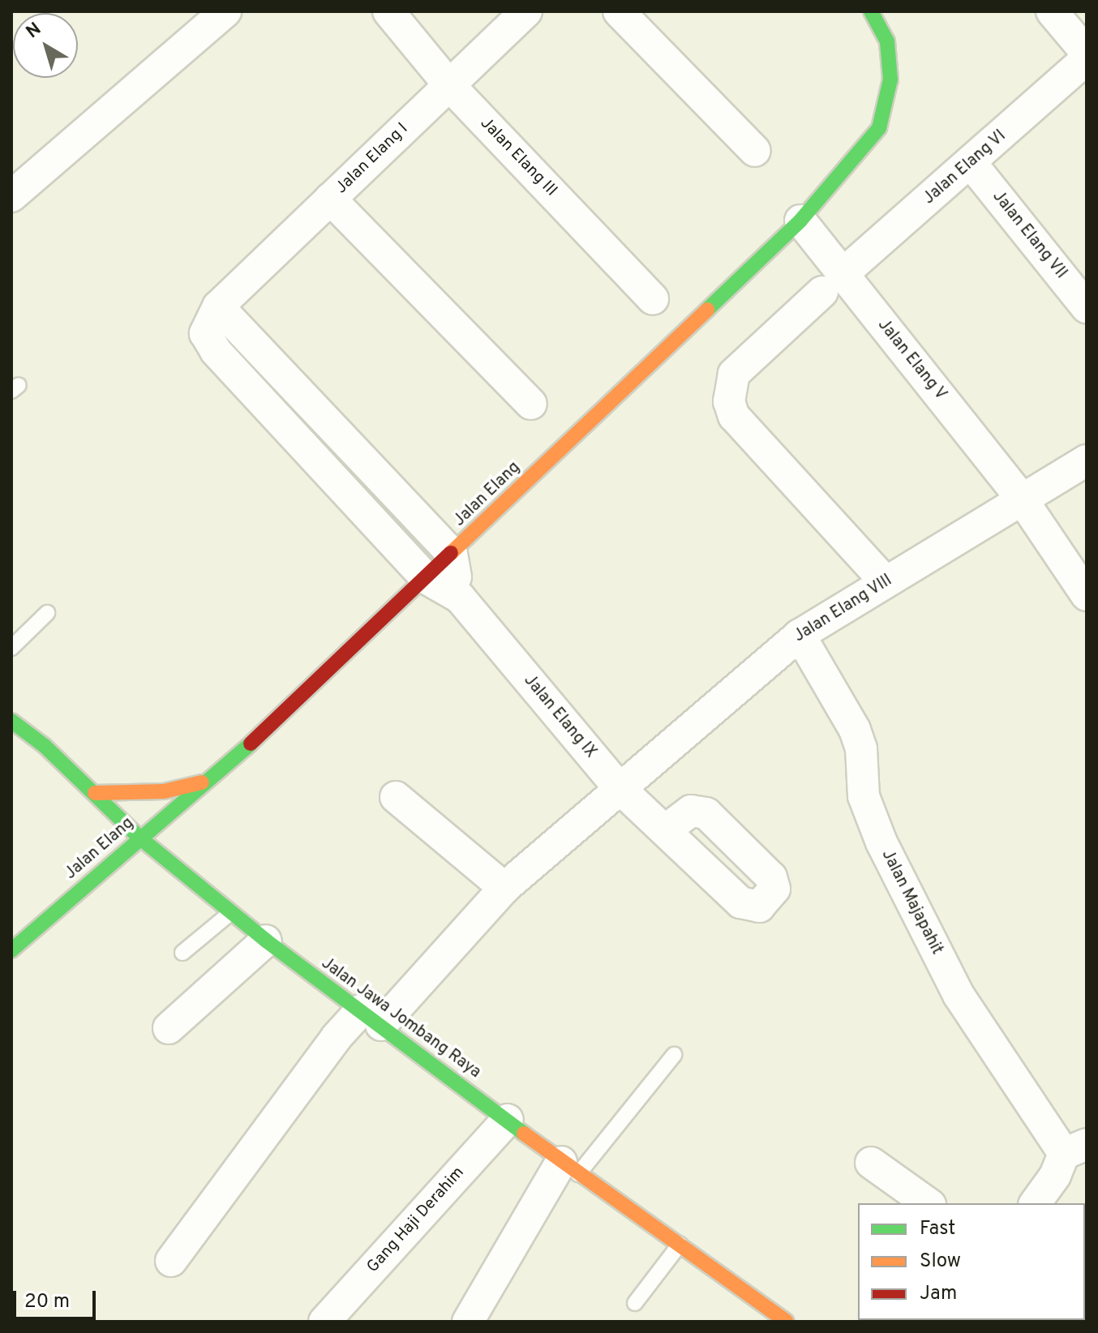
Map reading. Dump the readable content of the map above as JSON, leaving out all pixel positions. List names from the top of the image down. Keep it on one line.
{"streets":{"street":["Jalan Elang III","Jalan Elang I","Jalan Elang VI","Jalan Elang VII","Jalan Elang V","Jalan Elang","Jalan Elang VIII","Jalan Elang IX","Jalan Majapahit","Jalan Jawa Jombang Raya","Gang Haji Derahim"]},"crossings":[["Jalan Elang III","Jalan Elang I"],["Jalan Elang I","Jalan Elang IX"],["Jalan Elang VI","Jalan Elang VII"],["Jalan Elang VI","Jalan Elang V"],["Jalan Elang VI","Jalan Elang VIII"],["Jalan Elang V","Jalan Elang"],["Jalan Elang V","Jalan Elang VIII"],["Jalan Elang","Jalan Elang IX"],["Jalan Elang","Jalan Jawa Jombang Raya"],["Jalan Elang VIII","Jalan Elang IX"],["Jalan Elang VIII","Jalan Majapahit"],["Jalan Elang VIII","Jalan Jawa Jombang Raya"],["Jalan Jawa Jombang Raya","Gang Haji Derahim"]],"legend":["Fast","Slow","Jam"],"scale_bar":"20 m","north":"top left"}
